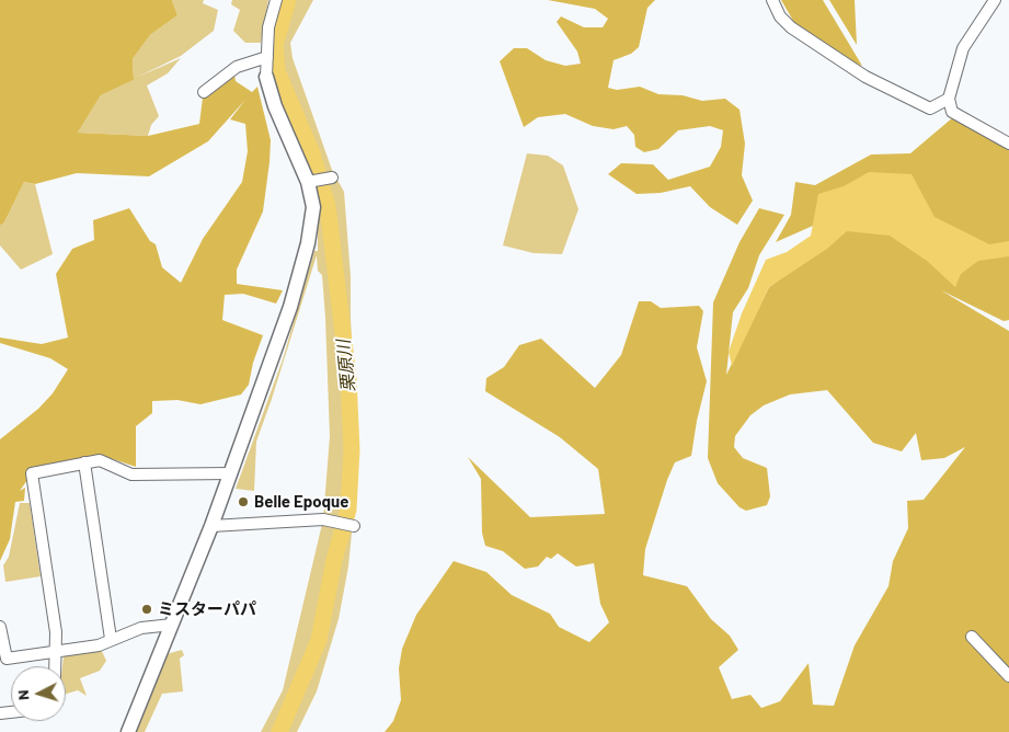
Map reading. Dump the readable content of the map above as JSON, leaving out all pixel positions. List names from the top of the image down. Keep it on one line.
{"water":["栗原川"],"places":["Belle Epoque","ミスターパパ"],"north":"left"}
